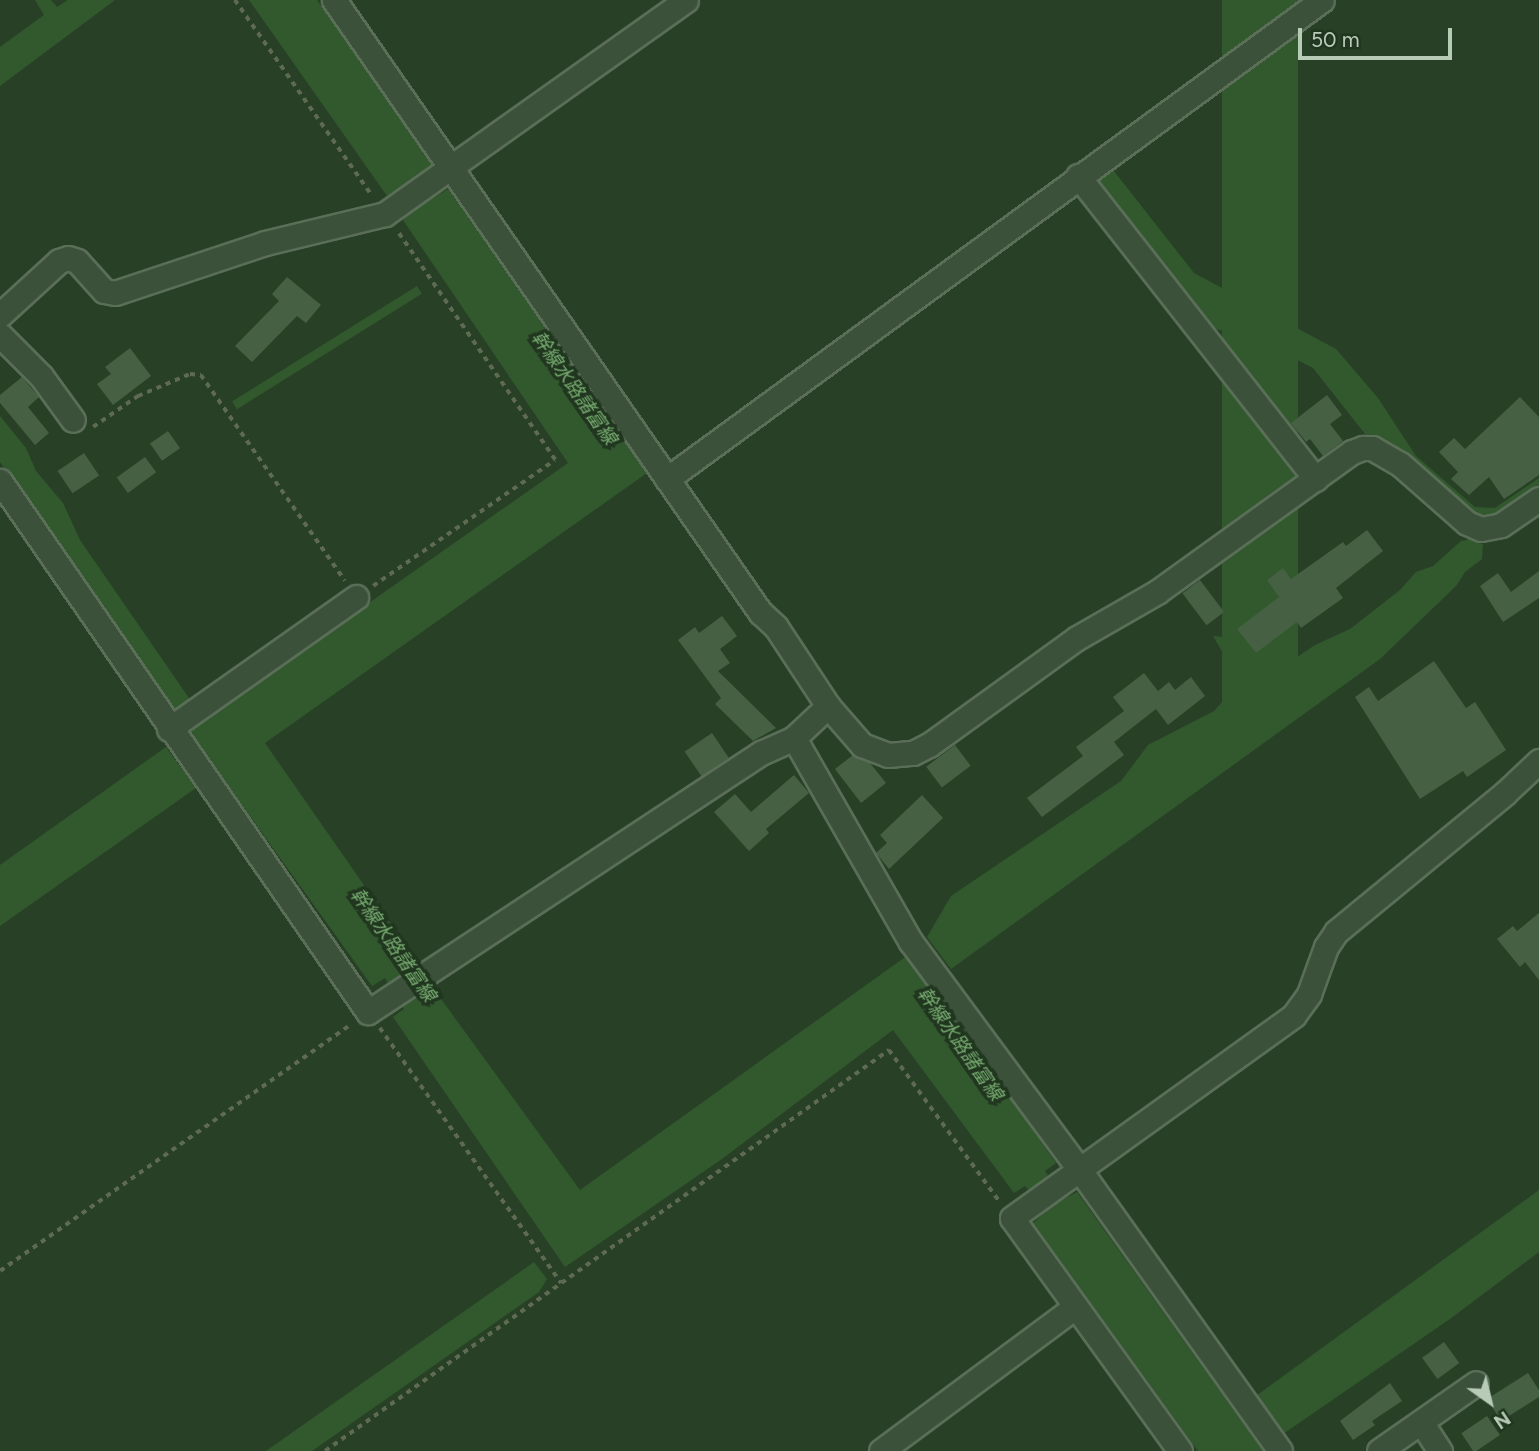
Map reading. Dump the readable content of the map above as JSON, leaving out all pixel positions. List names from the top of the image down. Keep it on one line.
{"water":["幹線水路諸富線"],"scale_bar":"50 m","north":"bottom right"}
